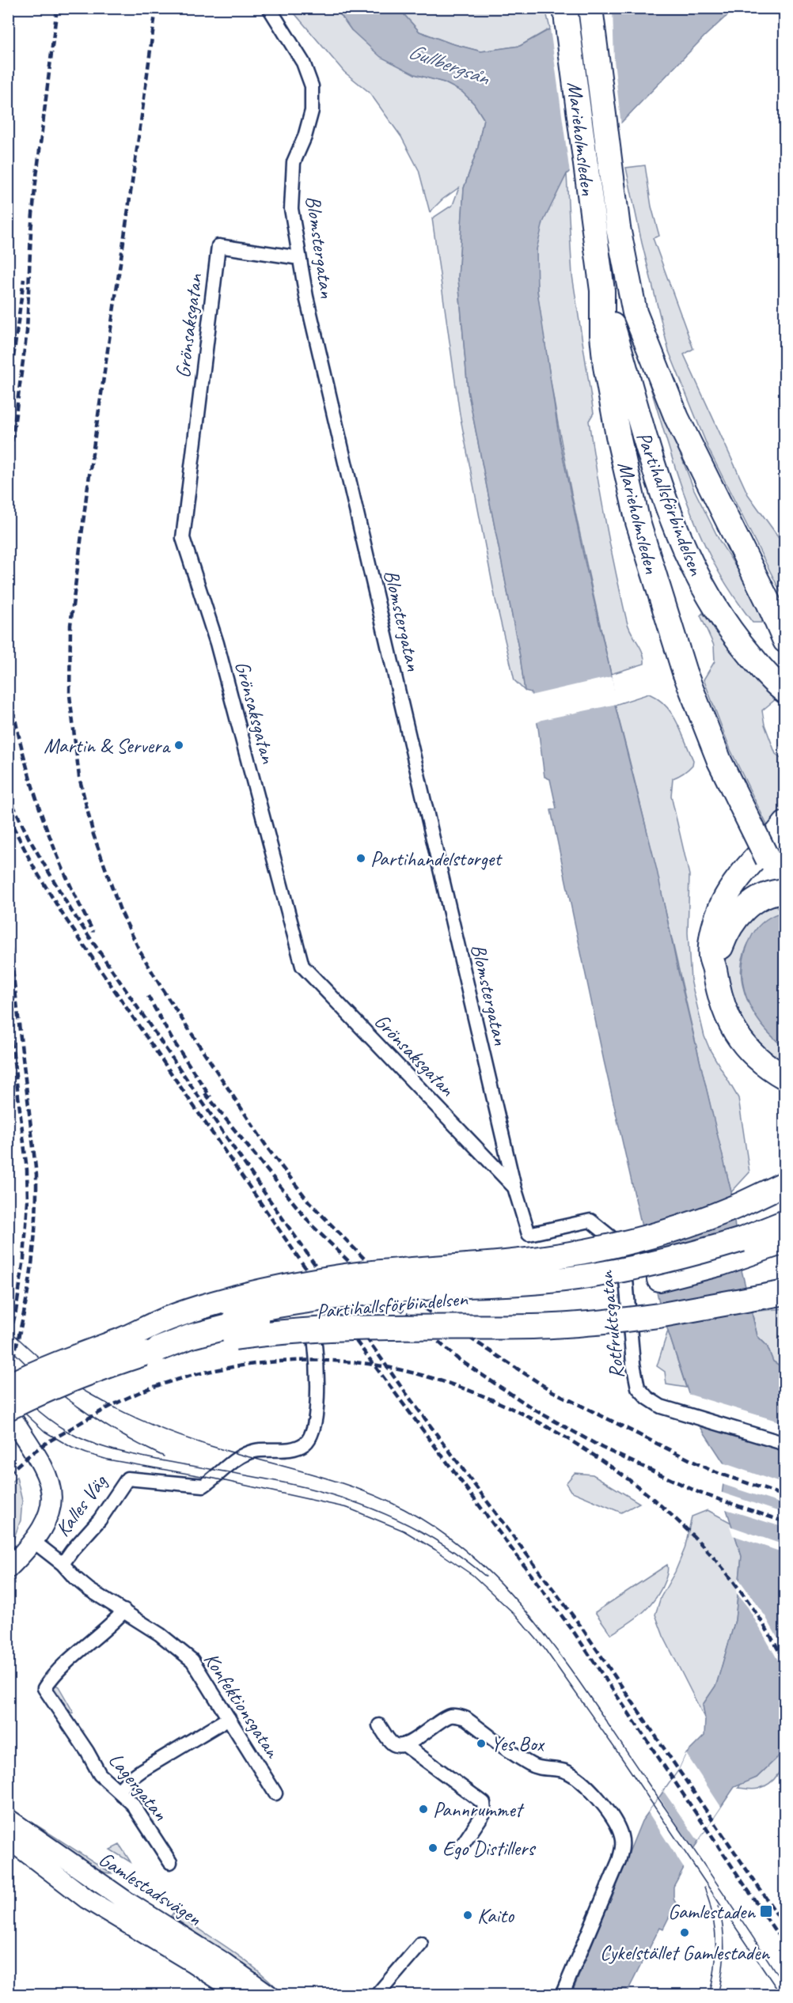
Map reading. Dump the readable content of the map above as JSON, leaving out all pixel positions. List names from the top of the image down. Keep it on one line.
{"streets":{"highway":["Marieholmsleden","Partihallsförbindelsen"],"main road":["Gamlestadsvägen"],"street":["Blomstergatan","Grönsaksgatan","Rotfruktsgatan","Kalles Väg","Konfektionsgatan","Lagergatan"]},"crossings":[["Marieholmsleden","Partihallsförbindelsen"],["Blomstergatan","Grönsaksgatan"],["Blomstergatan","Rotfruktsgatan"],["Kalles Väg","Konfektionsgatan"],["Kalles Väg","Lagergatan"],["Konfektionsgatan","Lagergatan"]],"water":["Gullbergsån"],"places":{"other":["Martin & Servera","Partihandelstorget","Yes Box","Pannrummet","Ego Distillers","Kaito","Cykelstället Gamlestaden"],"transit":["Gamlestaden"]}}
